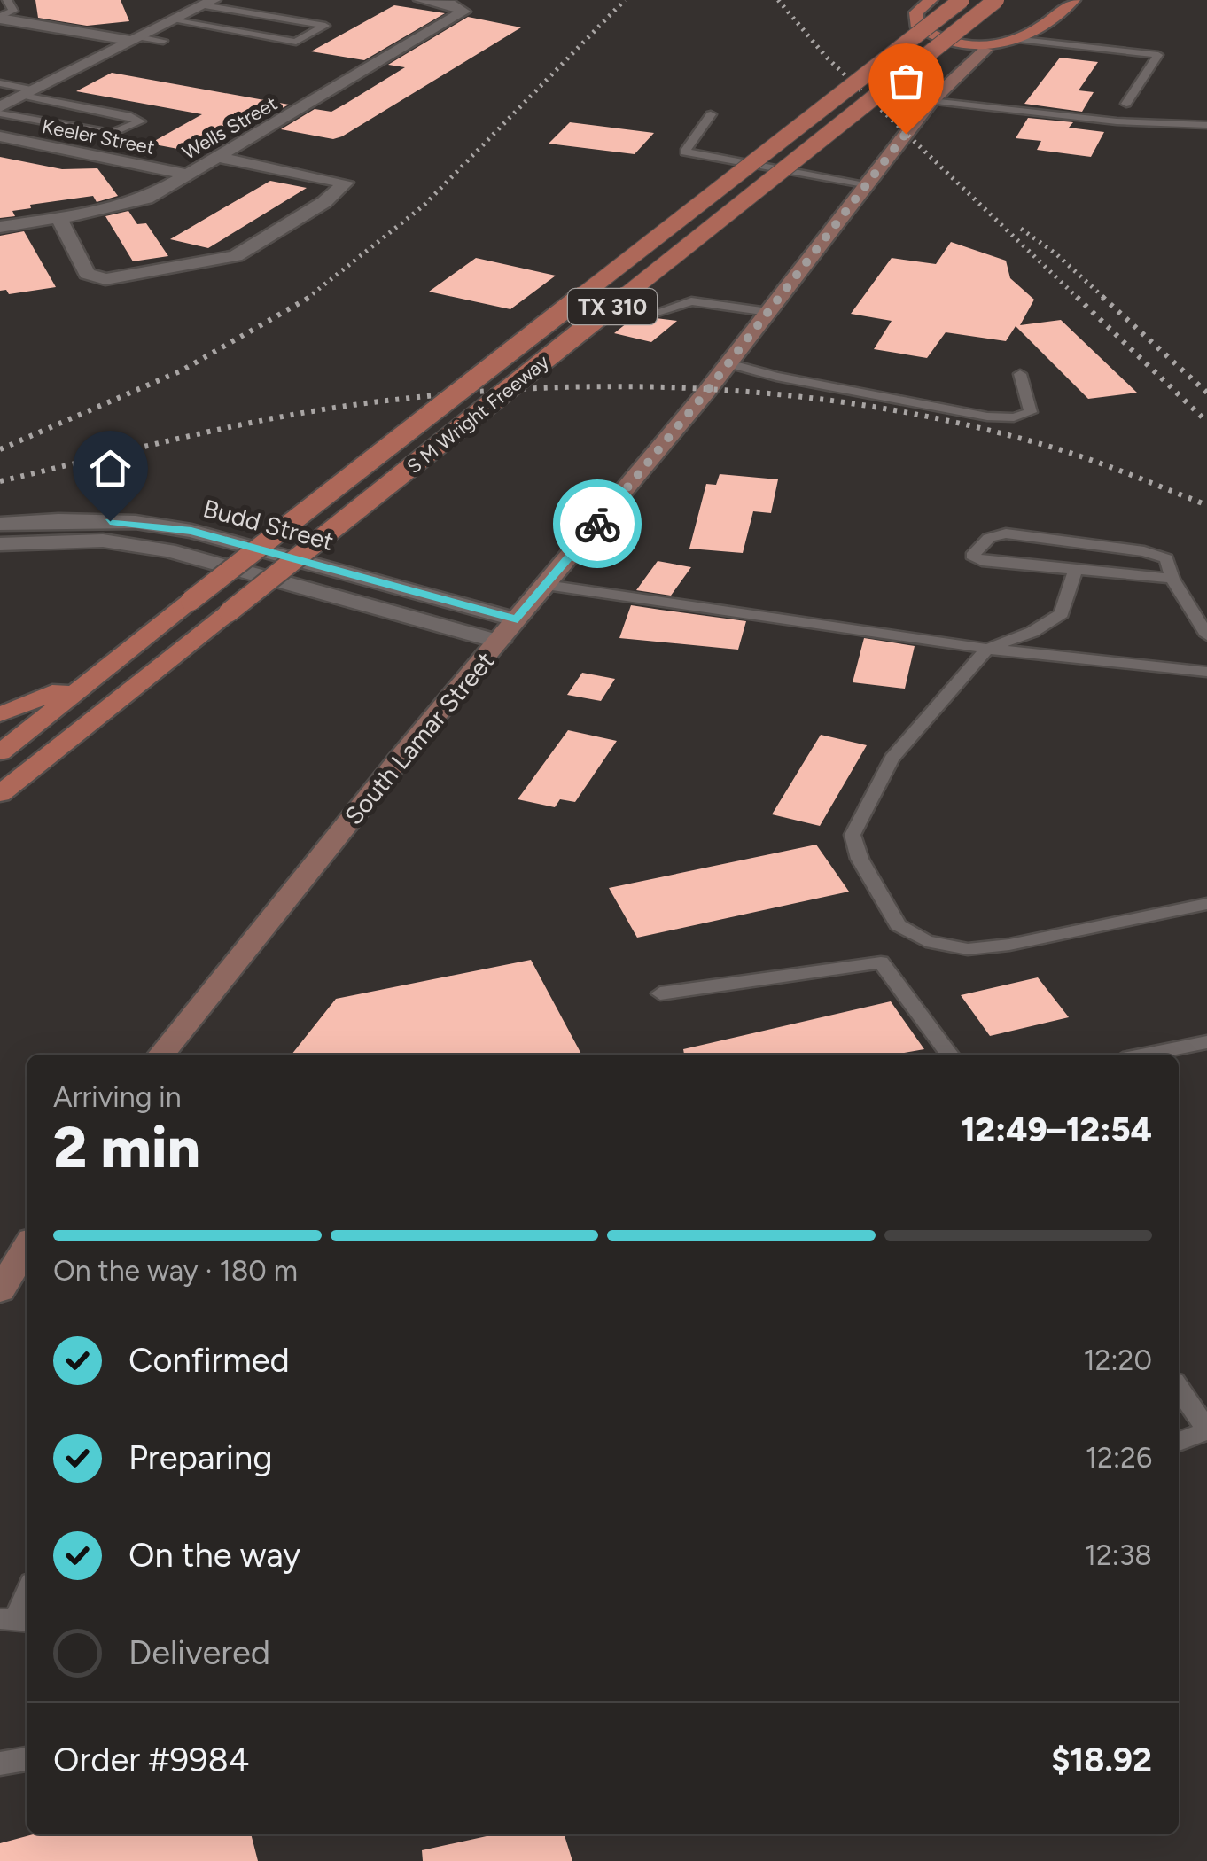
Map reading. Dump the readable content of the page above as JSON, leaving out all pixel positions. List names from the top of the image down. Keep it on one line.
{"streets":{"main road":["TX 310","S M Wright Freeway","South Lamar Street"],"street":["Wells Street","Keeler Street","Budd Street"]},"crossings":[["Wells Street","Keeler Street"],["Budd Street","South Lamar Street"]],"page":{"heading":["2 min","Arriving in","12:49–12:54"],"panel":["Order #9984","$18.92"],"bar":"On the way · 180 m","list":[["Confirmed","12:20"],["Preparing","12:26"],["On the way","12:38"],"Delivered"]}}
